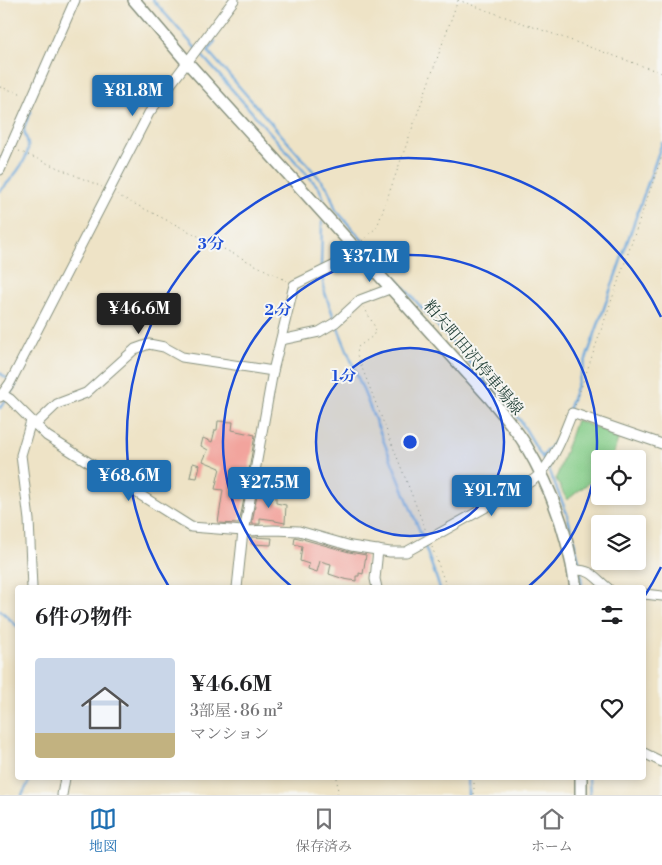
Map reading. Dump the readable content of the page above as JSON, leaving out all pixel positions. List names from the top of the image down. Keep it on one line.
{"streets":{"main road":["粕矢町田沢停車場線"]},"page":{"price":["¥81.8M","¥37.1M","¥46.6M","¥68.6M","¥27.5M","¥91.7M"],"heading":"6件の物件","list":[{"name":"¥46.6M","note":"3部屋 · 86 m² · マンション"}],"tabs":["地図","保存済み","ホーム"]},"rings":["3 分","2 分","1 分"]}
